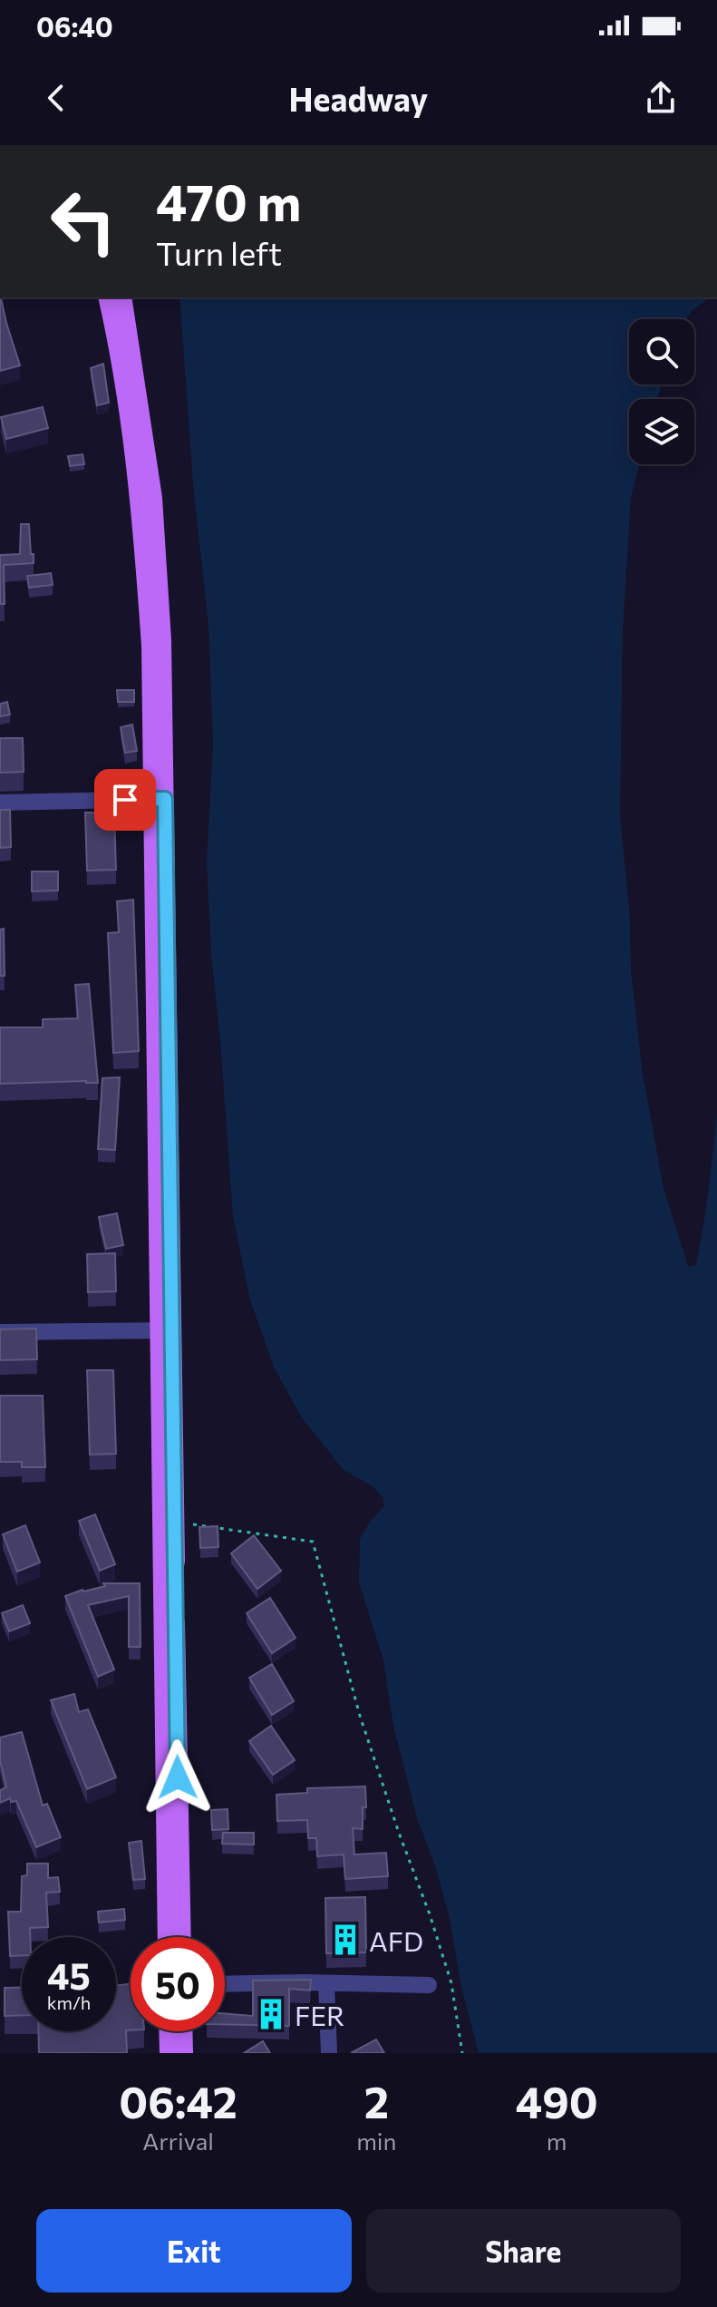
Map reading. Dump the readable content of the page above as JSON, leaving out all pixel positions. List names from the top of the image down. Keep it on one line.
{"places":{"building":["AFD","FER"]},"page":{"status":"06:40","header":"Headway","turn":["470 m","Turn left"],"speed":"45 km/h","limit":"50","eta":["06:42","Arrival","2","min","490","m"],"buttons":["Exit","Share"]}}
